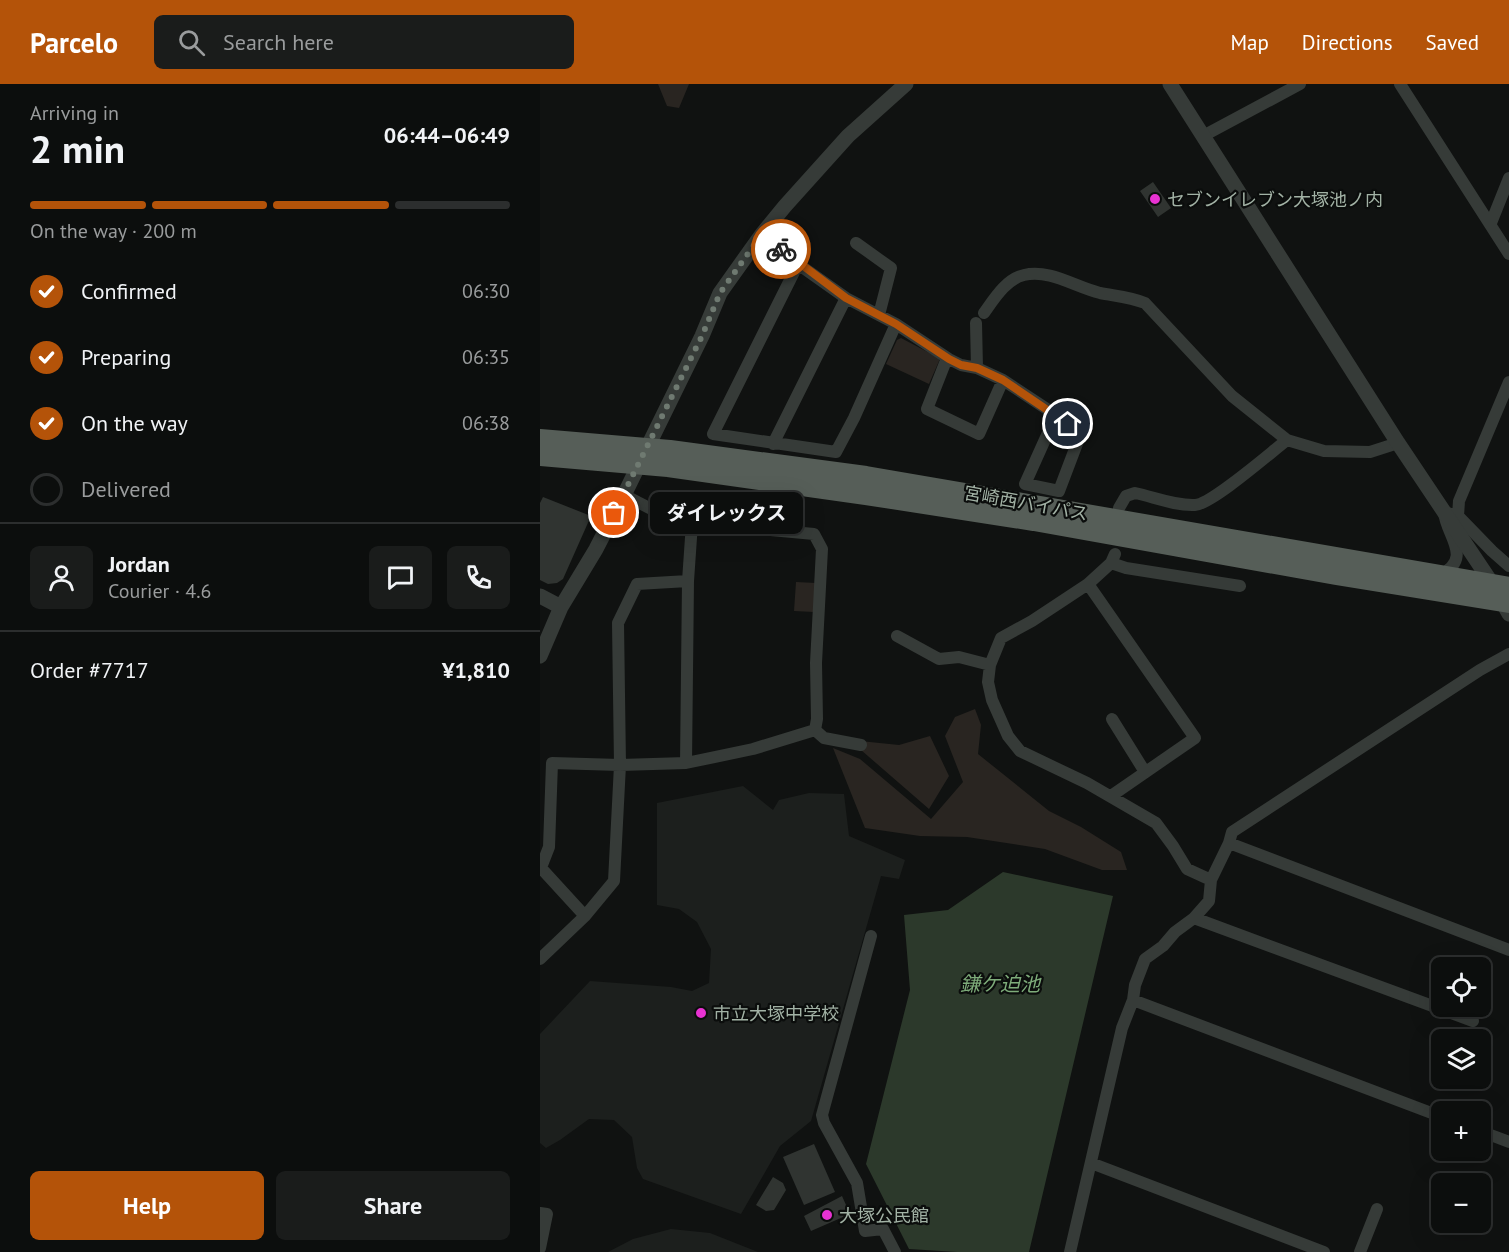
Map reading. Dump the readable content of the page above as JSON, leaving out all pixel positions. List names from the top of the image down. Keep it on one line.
{"streets":{"highway":["宮崎西バイパス"]},"water":["鎌ケ迫池"],"places":["セブンイレブン大塚池ノ内","ダイレックス","市立大塚中学校","大塚公民館"],"page":{"header":"Parcelo","search":"Search here","nav":["Map","Directions","Saved"],"heading":["2 min","Arriving in","06:44–06:49"],"panel":["Jordan","Courier · 4.6","Order #7717","¥1,810"],"bar":"On the way · 200 m","list":[["Confirmed","06:30"],["Preparing","06:35"],["On the way","06:38"],"Delivered"],"bubble":"ダイレックス","map_buttons":["+","−"],"buttons":["Help","Share"]}}
